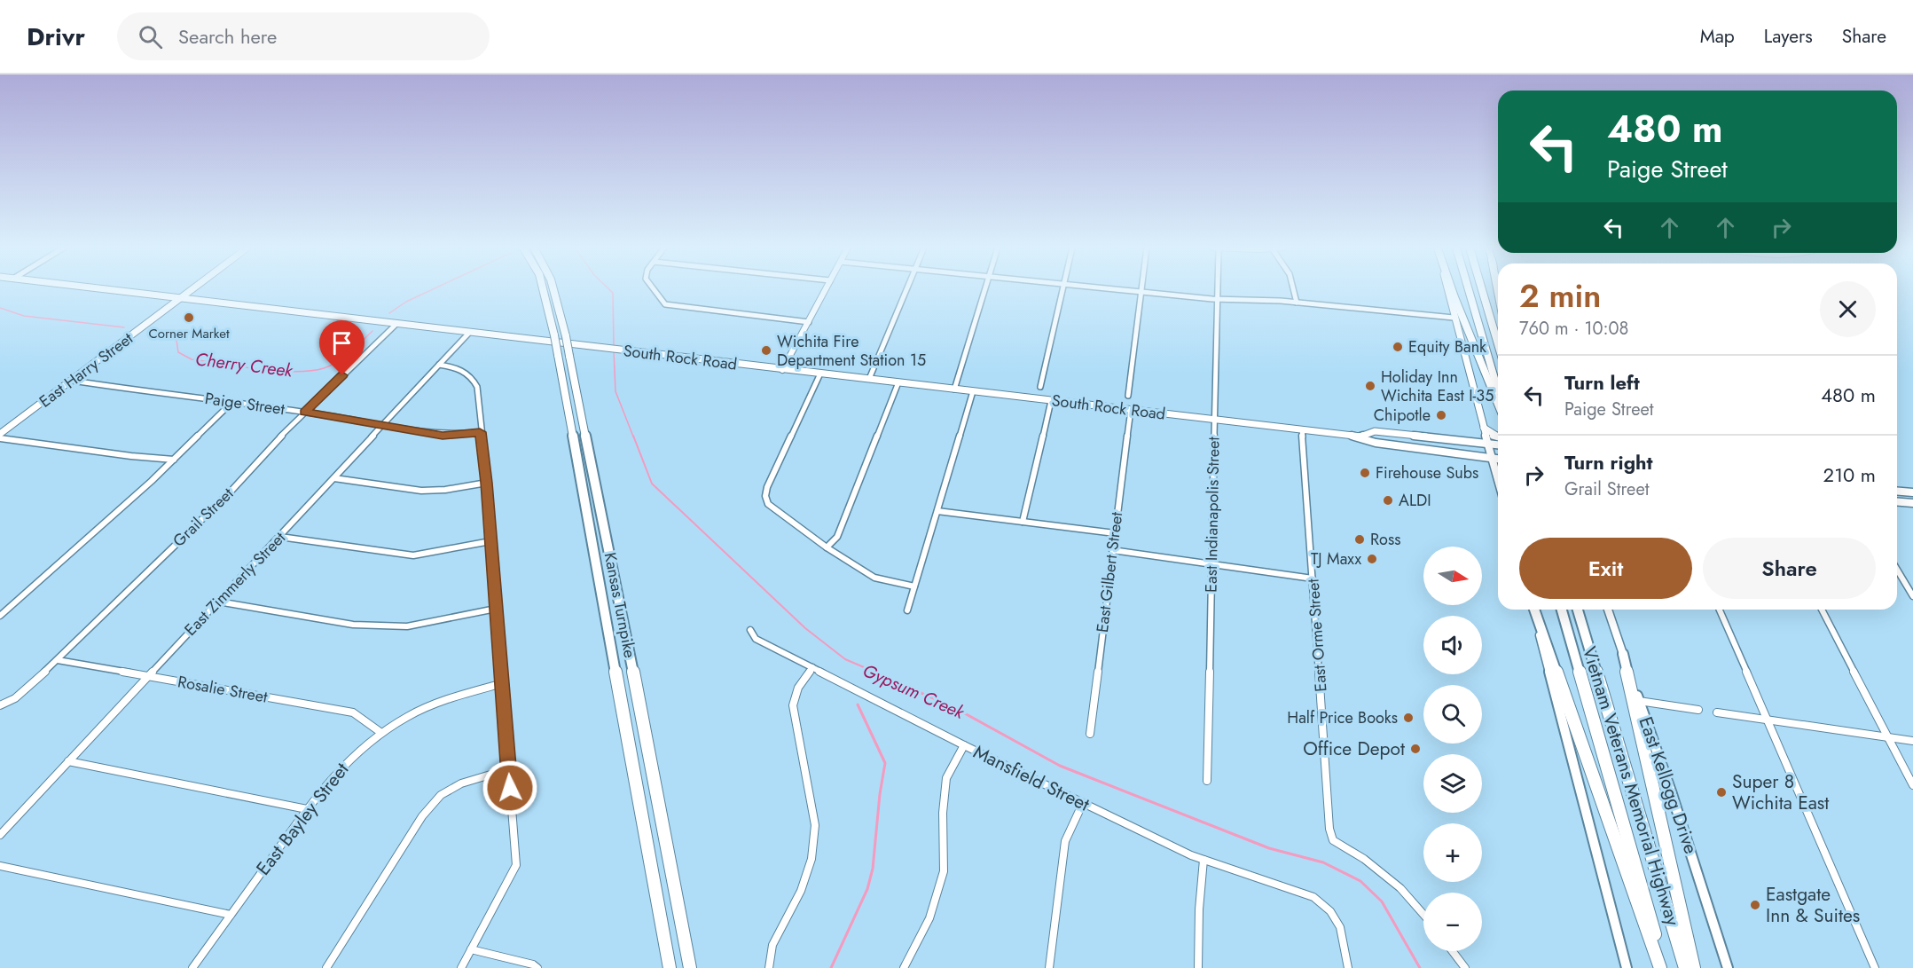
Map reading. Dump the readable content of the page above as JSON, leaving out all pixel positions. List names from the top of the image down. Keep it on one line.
{"streets":{"highway":["Kansas Turnpike","Vietnam Veterans Memorial Highway"],"main road":["South Rock Road","East Harry Street","East Kellogg Drive"],"street":["Paige Street","East Indianapolis Street","Grail Street","East Gilbert Street","East Zimmerly Street","East Orme Street","Rosalie Street","Mansfield Street","East Bayley Street"]},"crossings":[["South Rock Road","East Harry Street"],["South Rock Road","East Indianapolis Street"],["South Rock Road","Grail Street"],["South Rock Road","East Gilbert Street"],["South Rock Road","East Zimmerly Street"],["South Rock Road","East Orme Street"],["East Harry Street","Paige Street"],["Paige Street","Grail Street"],["Paige Street","East Zimmerly Street"],["Grail Street","Rosalie Street"],["East Zimmerly Street","Rosalie Street"],["Rosalie Street","East Bayley Street"]],"water":["Cherry Creek","Gypsum Creek"],"places":["Corner Market","Equity Bank","Wichita Fire Department Station 15","Holiday Inn Wichita East I-35","Chipotle","Firehouse Subs","ALDI","Ross","TJ Maxx","Half Price Books","Office Depot","Super 8 Wichita East","Eastgate Inn & Suites"],"north":"right","page":{"header":"Drivr","search":"Search here","nav":["Map","Layers","Share"],"turn":["480 m","Paige Street"],"heading":["2 min","760 m · 10:08"],"list":[{"name":"Turn left","note":"Paige Street","value":"480 m"},{"name":"Turn right","note":"Grail Street","value":"210 m"}],"buttons":["Exit","Share"],"map_buttons":["+","−"]}}
